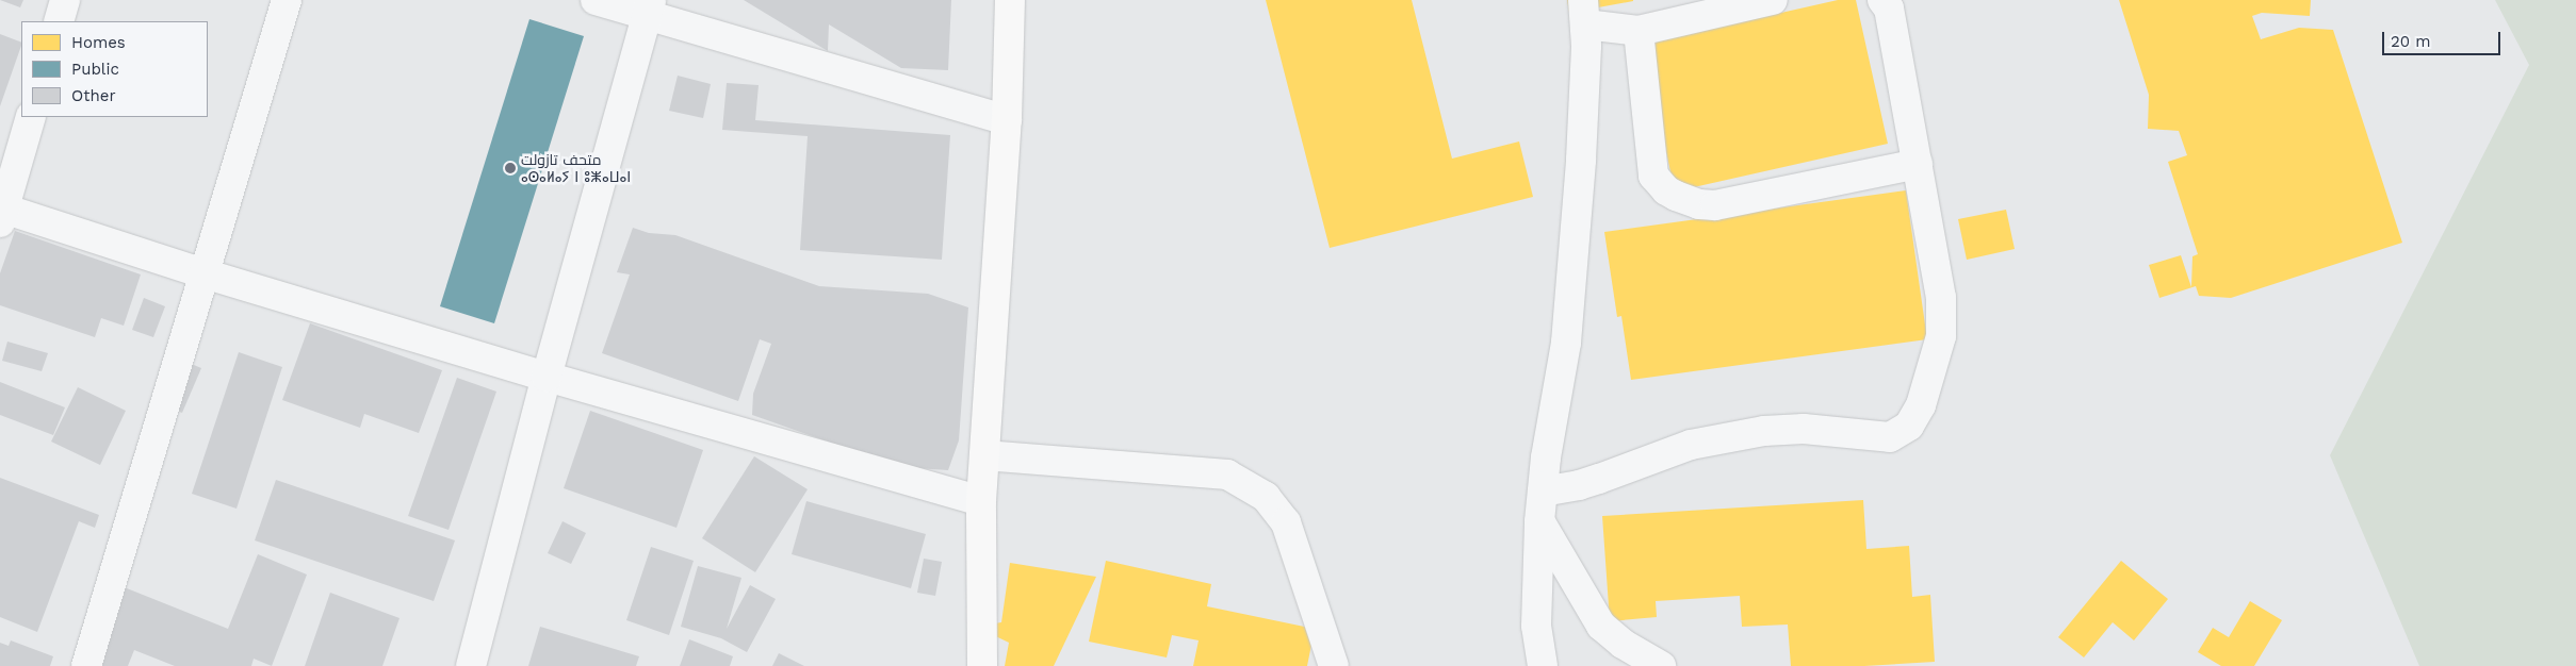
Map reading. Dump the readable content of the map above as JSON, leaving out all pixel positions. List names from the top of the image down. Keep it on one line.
{"places":["متحف تازولت ⴰⵙⴰⵍⴰⵢ ⵏ ⵓⵥⴰⵡⴰⵏ"],"legend":["Homes","Public","Other"],"scale_bar":"20 m"}
